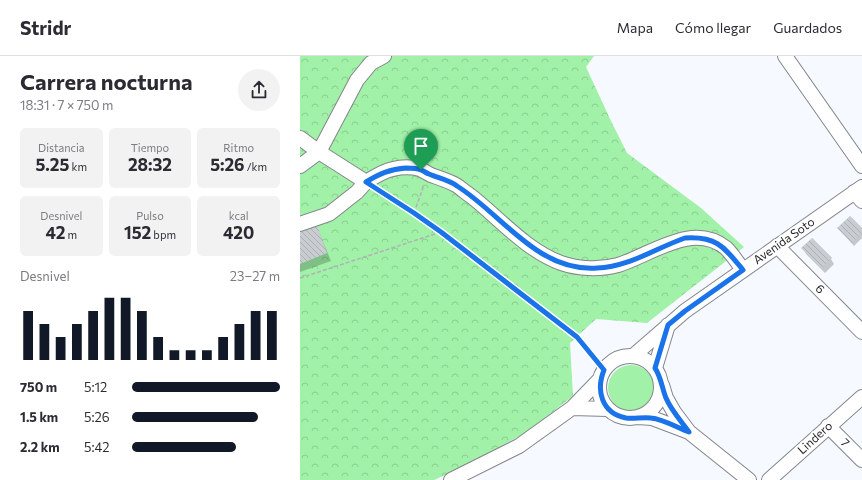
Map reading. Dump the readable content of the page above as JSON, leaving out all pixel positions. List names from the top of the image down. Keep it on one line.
{"streets":{"street":["Avenida Soto","6","Lindero","7"]},"crossings":[["Avenida Soto","6"],["Lindero","7"]],"page":{"header":"Stridr","nav":["Mapa","Cómo llegar","Guardados"],"heading":["Carrera nocturna","18:31 · 7 × 750 m"],"stats":[["Distancia","5.25 km"],["Tiempo","28:32"],["Ritmo","5:26 /km"],["Desnivel","42 m"],["Pulso","152 bpm"],["kcal","420"]],"chart":["Desnivel","23–27 m"],"list":[{"name":"750 m","note":"5:12"},{"name":"1.5 km","note":"5:26"},{"name":"2.2 km","note":"5:42"}]}}
